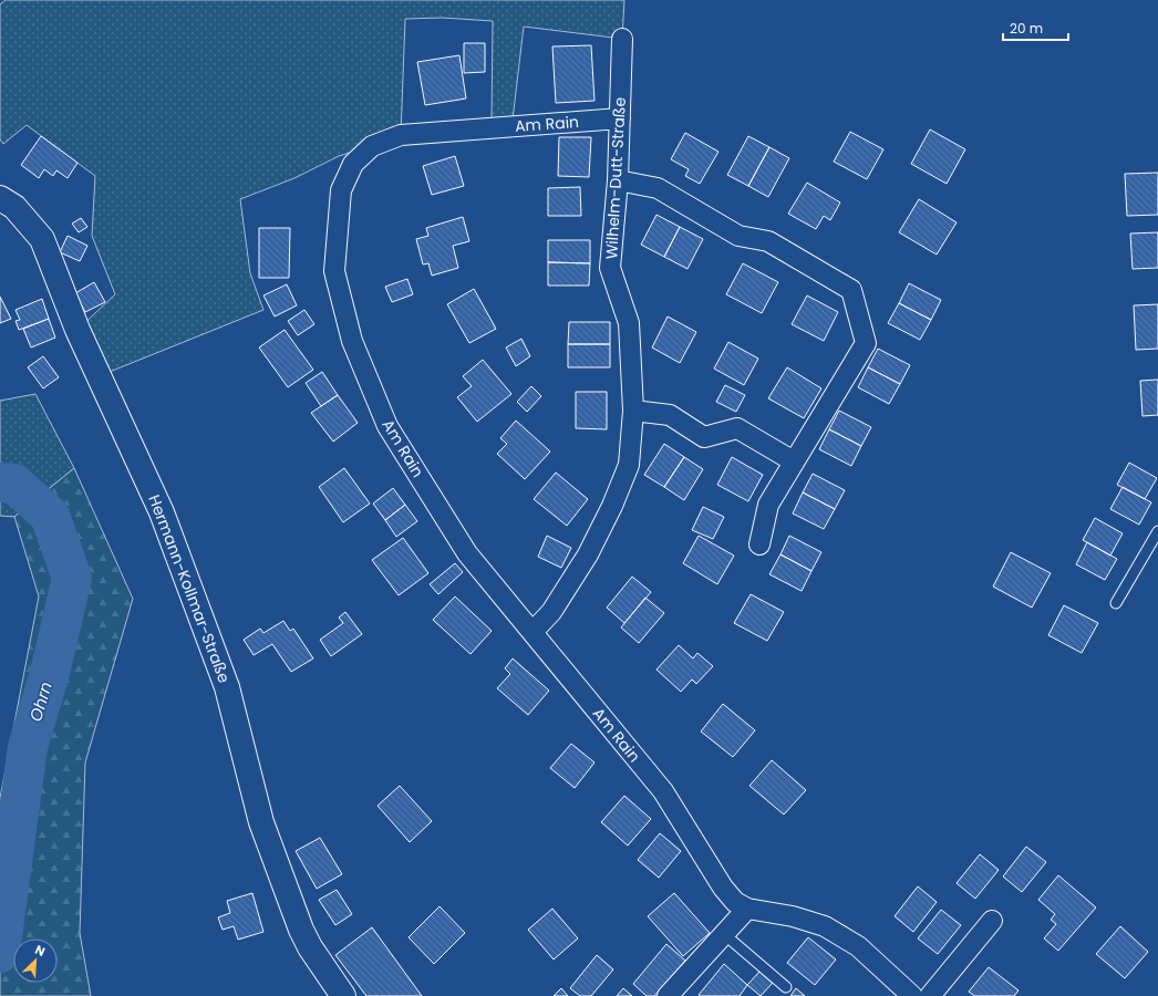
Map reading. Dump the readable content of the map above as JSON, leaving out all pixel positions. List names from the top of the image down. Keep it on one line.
{"streets":{"street":["Am Rain","Wilhelm-Dutt-Straße","Hermann-Kollmar-Straße"]},"crossings":[["Am Rain","Wilhelm-Dutt-Straße"]],"water":["Ohrn"],"scale_bar":"20 m","north":"top right"}
